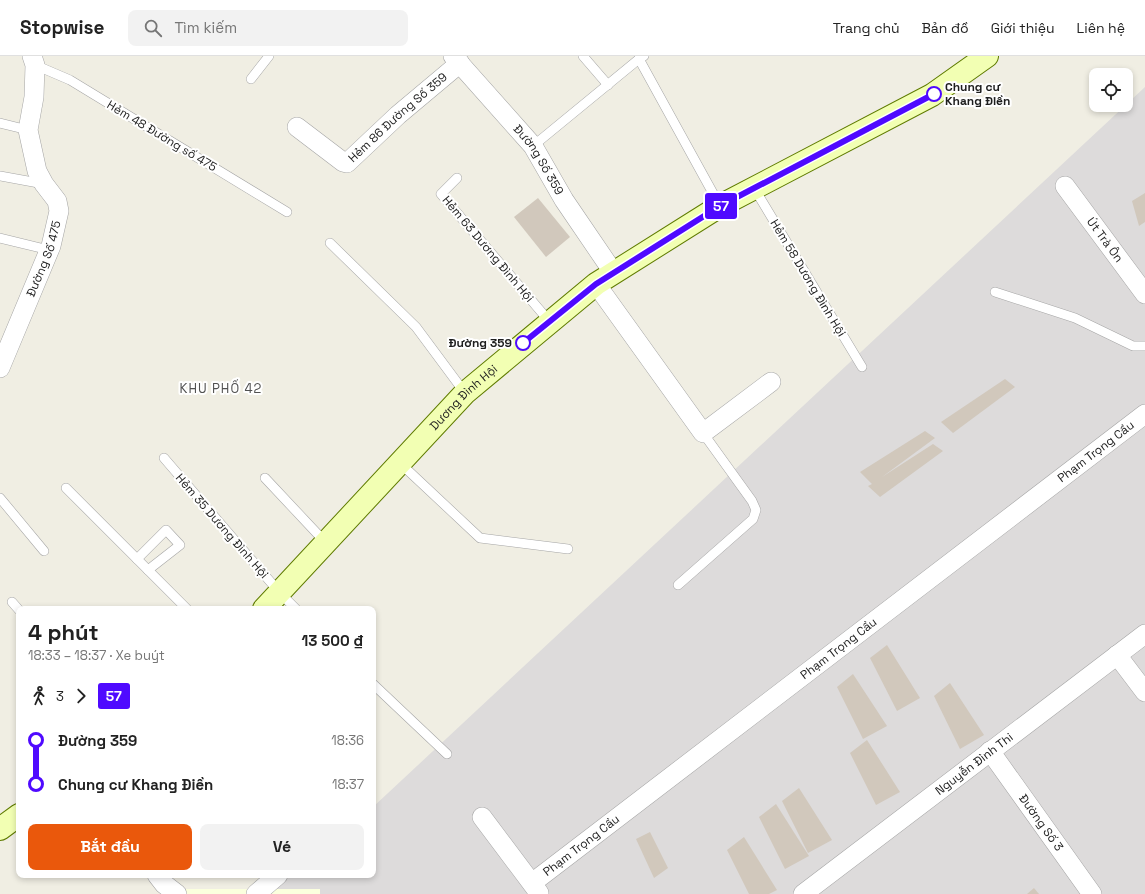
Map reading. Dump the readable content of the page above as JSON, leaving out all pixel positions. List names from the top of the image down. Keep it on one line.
{"streets":{"street":["Hẻm 86 Đường Số 359","Đường Số 359","Út Trà Ôn","Đường Số 475","Dương Đình Hội","Phạm Trọng Cầu","Nguyễn Đình Thi","Đường Số 3"],"lane":["Hẻm 48 Đường số 475","Hẻm 63 Dương Đình Hội","Hẻm 58 Dương Đình Hội","Hẻm 35 Dương Đình Hội"]},"crossings":[["Hẻm 86 Đường Số 359","Đường Số 359"],["Hẻm 48 Đường số 475","Đường Số 475"],["Đường Số 359","Dương Đình Hội"],["Hẻm 63 Dương Đình Hội","Dương Đình Hội"],["Hẻm 58 Dương Đình Hội","Dương Đình Hội"],["Dương Đình Hội","Hẻm 35 Dương Đình Hội"],["Nguyễn Đình Thi","Đường Số 3"]],"districts":["KHU PHỐ 42"],"places":["Chung cư Khang Điền","Đường 359"],"lines":["bus line 57"],"page":{"header":"Stopwise","search":"Tìm kiếm","nav":["Trang chủ","Bản đồ","Giới thiệu","Liên hệ"],"on_map":"57","heading":["4 phút","18:33 – 18:37 · Xe buýt","13 500 ₫"],"legs":["3","57"],"list":[{"name":"Đường 359","value":"18:36"},{"name":"Chung cư Khang Điền","value":"18:37"}],"buttons":["Bắt đầu","Vé"]}}
